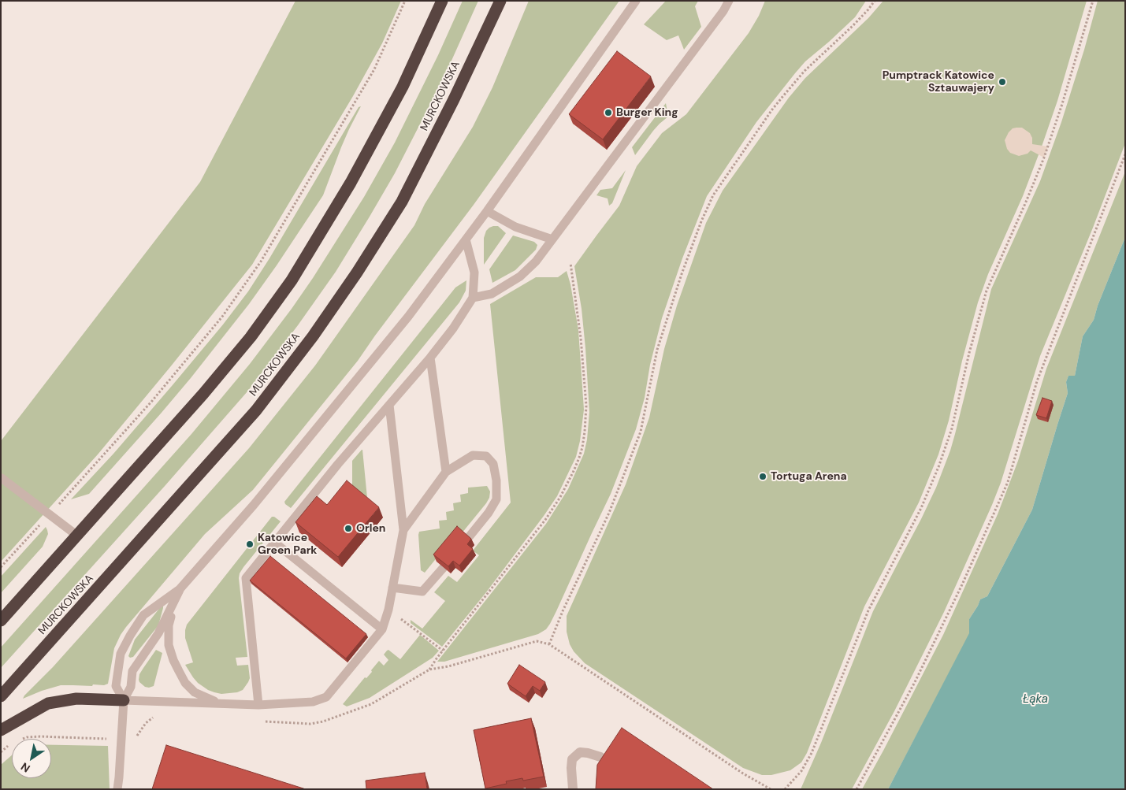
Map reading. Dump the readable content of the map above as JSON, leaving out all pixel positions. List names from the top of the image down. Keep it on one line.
{"streets":{"highway":["MURCKOWSKA"]},"water":["Łąka"],"places":["Pumptrack Katowice Sztauwajery","Burger King","Tortuga Arena","Orlen","Katowice Green Park"],"north":"bottom left"}
